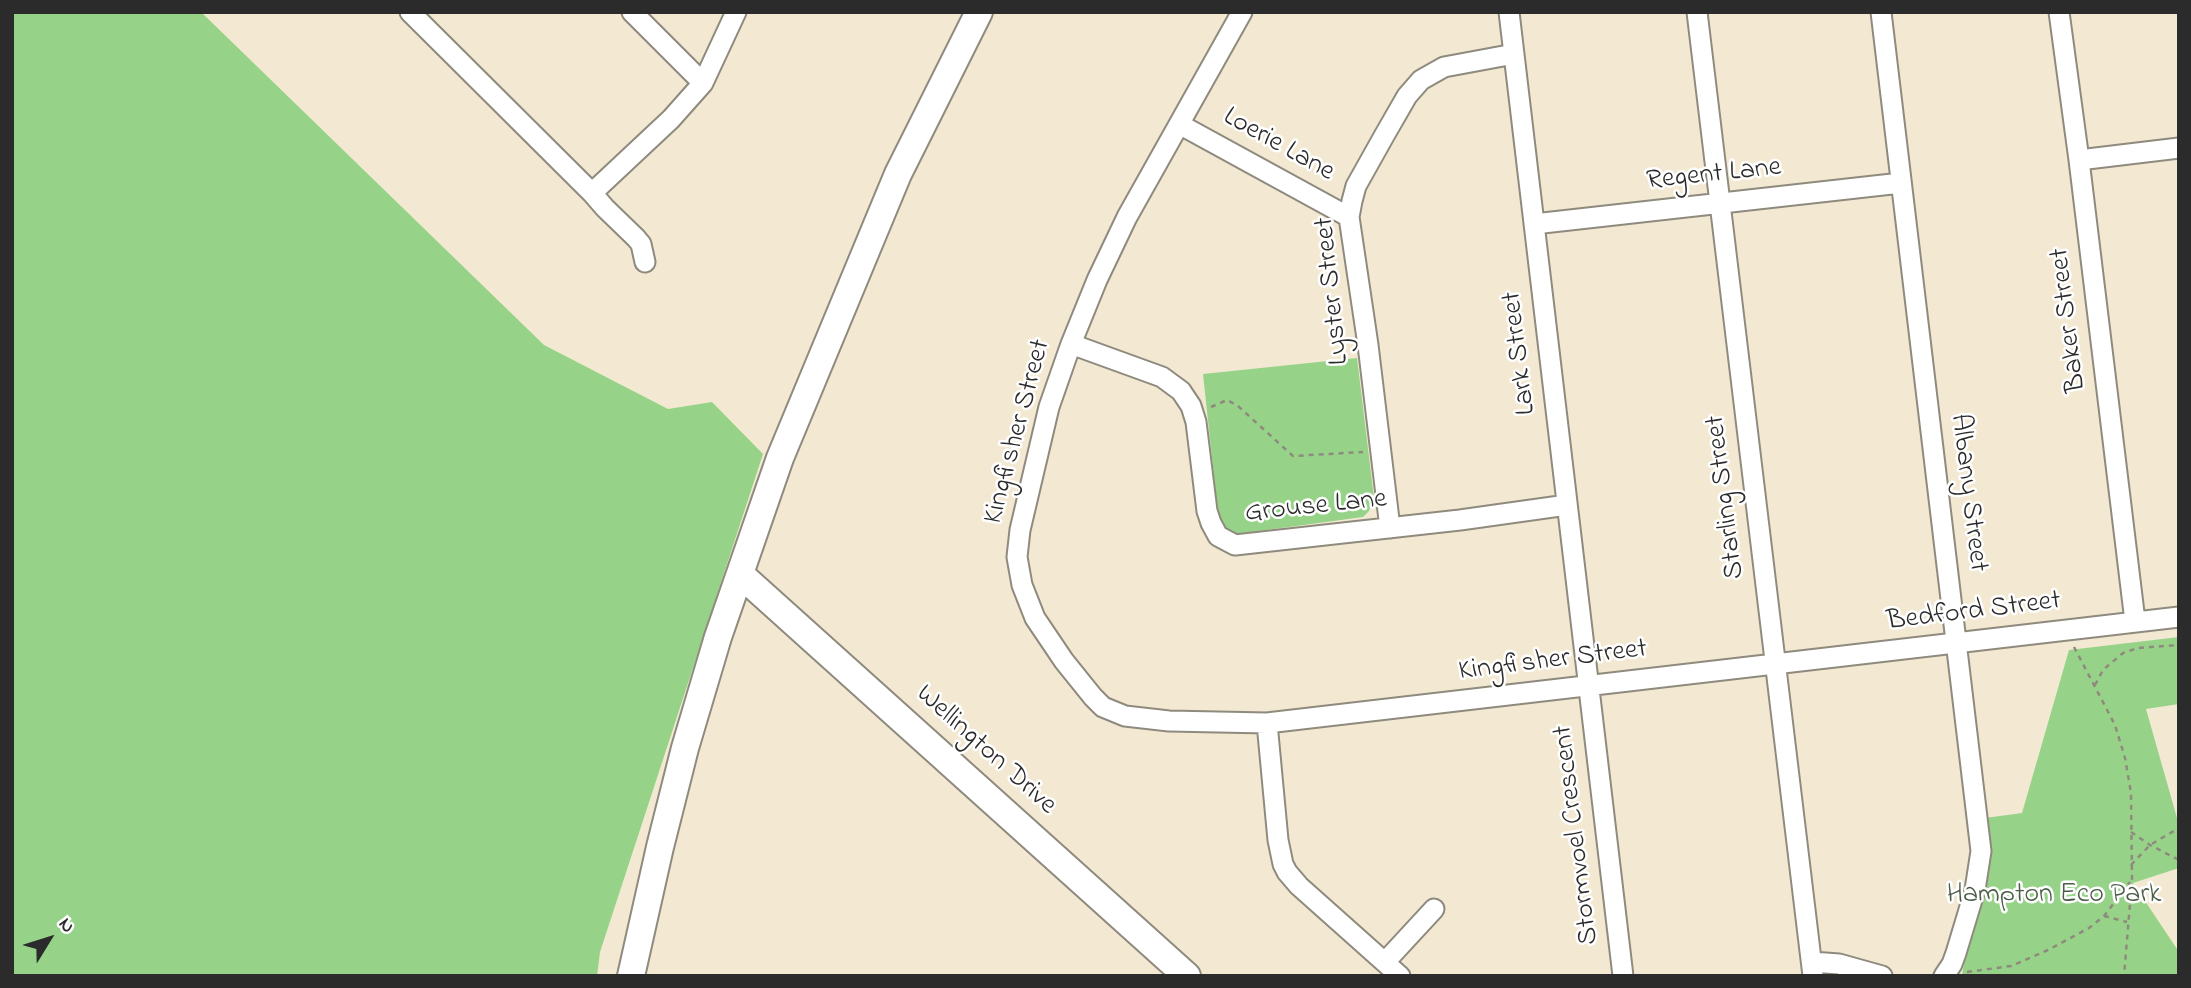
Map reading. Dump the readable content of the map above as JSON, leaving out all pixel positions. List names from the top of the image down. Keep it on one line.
{"streets":{"main road":["Wellington Drive"],"street":["Loerie Lane","Regent Lane","Lyster Street","Baker Street","Lark Street","Kingfisher Street","Albany Street","Starling Street","Grouse Lane","Bedford Street","Stormvoel Crescent"]},"crossings":[["Loerie Lane","Lyster Street"],["Loerie Lane","Kingfisher Street"],["Regent Lane","Lark Street"],["Regent Lane","Albany Street"],["Regent Lane","Starling Street"],["Lyster Street","Lark Street"],["Lyster Street","Grouse Lane"],["Baker Street","Bedford Street"],["Lark Street","Kingfisher Street"],["Lark Street","Grouse Lane"],["Lark Street","Stormvoel Crescent"],["Kingfisher Street","Starling Street"],["Kingfisher Street","Grouse Lane"],["Kingfisher Street","Bedford Street"],["Kingfisher Street","Stormvoel Crescent"],["Albany Street","Bedford Street"],["Starling Street","Bedford Street"]],"parks":["Hampton Eco Park"],"north":"top right"}
